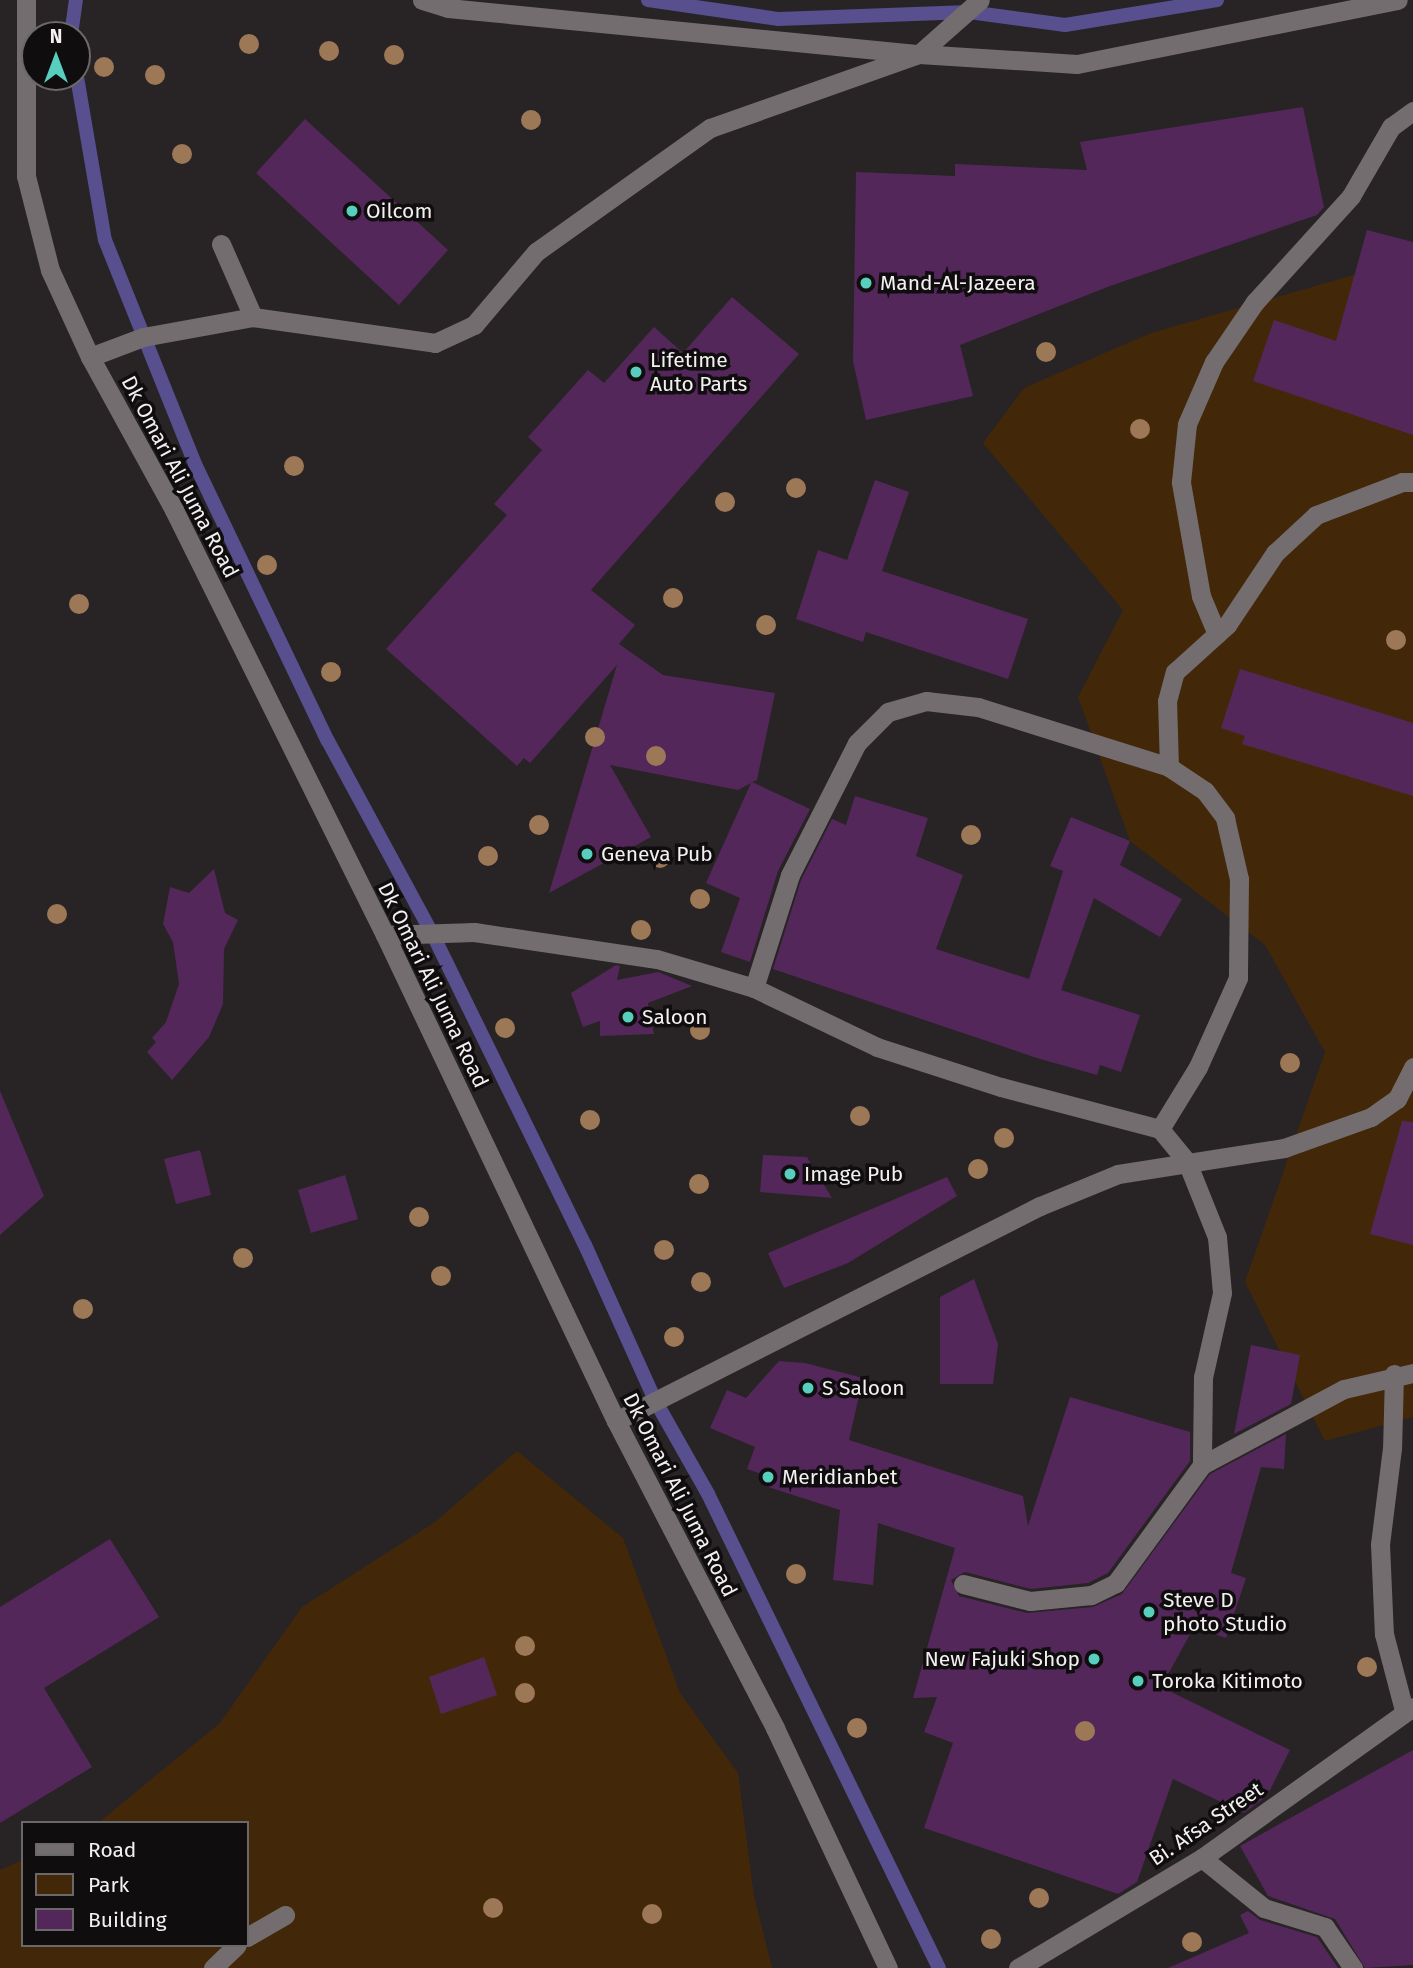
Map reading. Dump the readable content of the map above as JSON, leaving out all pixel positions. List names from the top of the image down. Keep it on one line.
{"streets":{"street":["Dk Omari Ali Juma Road","Bi. Afsa Street"]},"places":["Oilcom","Mand-Al-Jazeera","Lifetime Auto Parts","Geneva Pub","Saloon","Image Pub","S Saloon","Meridianbet","Steve D photo Studio","New Fajuki Shop","Toroka Kitimoto"],"legend":["Road","Park","Building"],"north":"top"}
